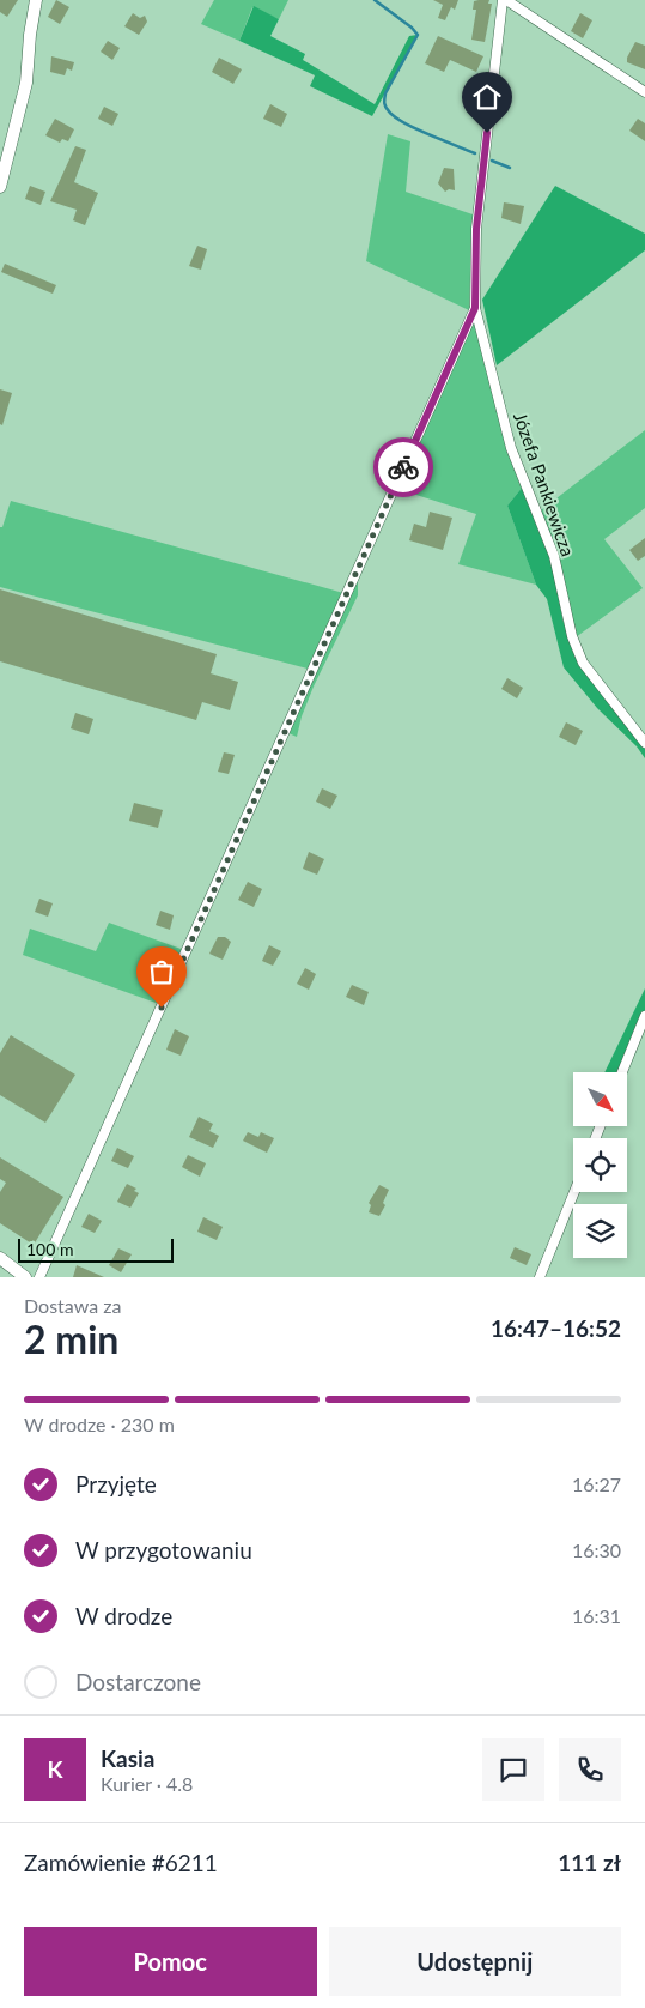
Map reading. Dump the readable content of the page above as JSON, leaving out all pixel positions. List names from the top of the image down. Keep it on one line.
{"streets":{"street":["Józefa Pankiewicza"]},"scale_bar":"100 m","north":"bottom right","page":{"scale":"100 m","heading":["2 min","Dostawa za","16:47–16:52"],"panel":["Kasia","Kurier · 4.8","Zamówienie #6211","111 zł"],"bar":"W drodze · 230 m","list":[["Przyjęte","16:27"],["W przygotowaniu","16:30"],["W drodze","16:31"],"Dostarczone"],"round":"K","buttons":["Pomoc","Udostępnij"]}}
